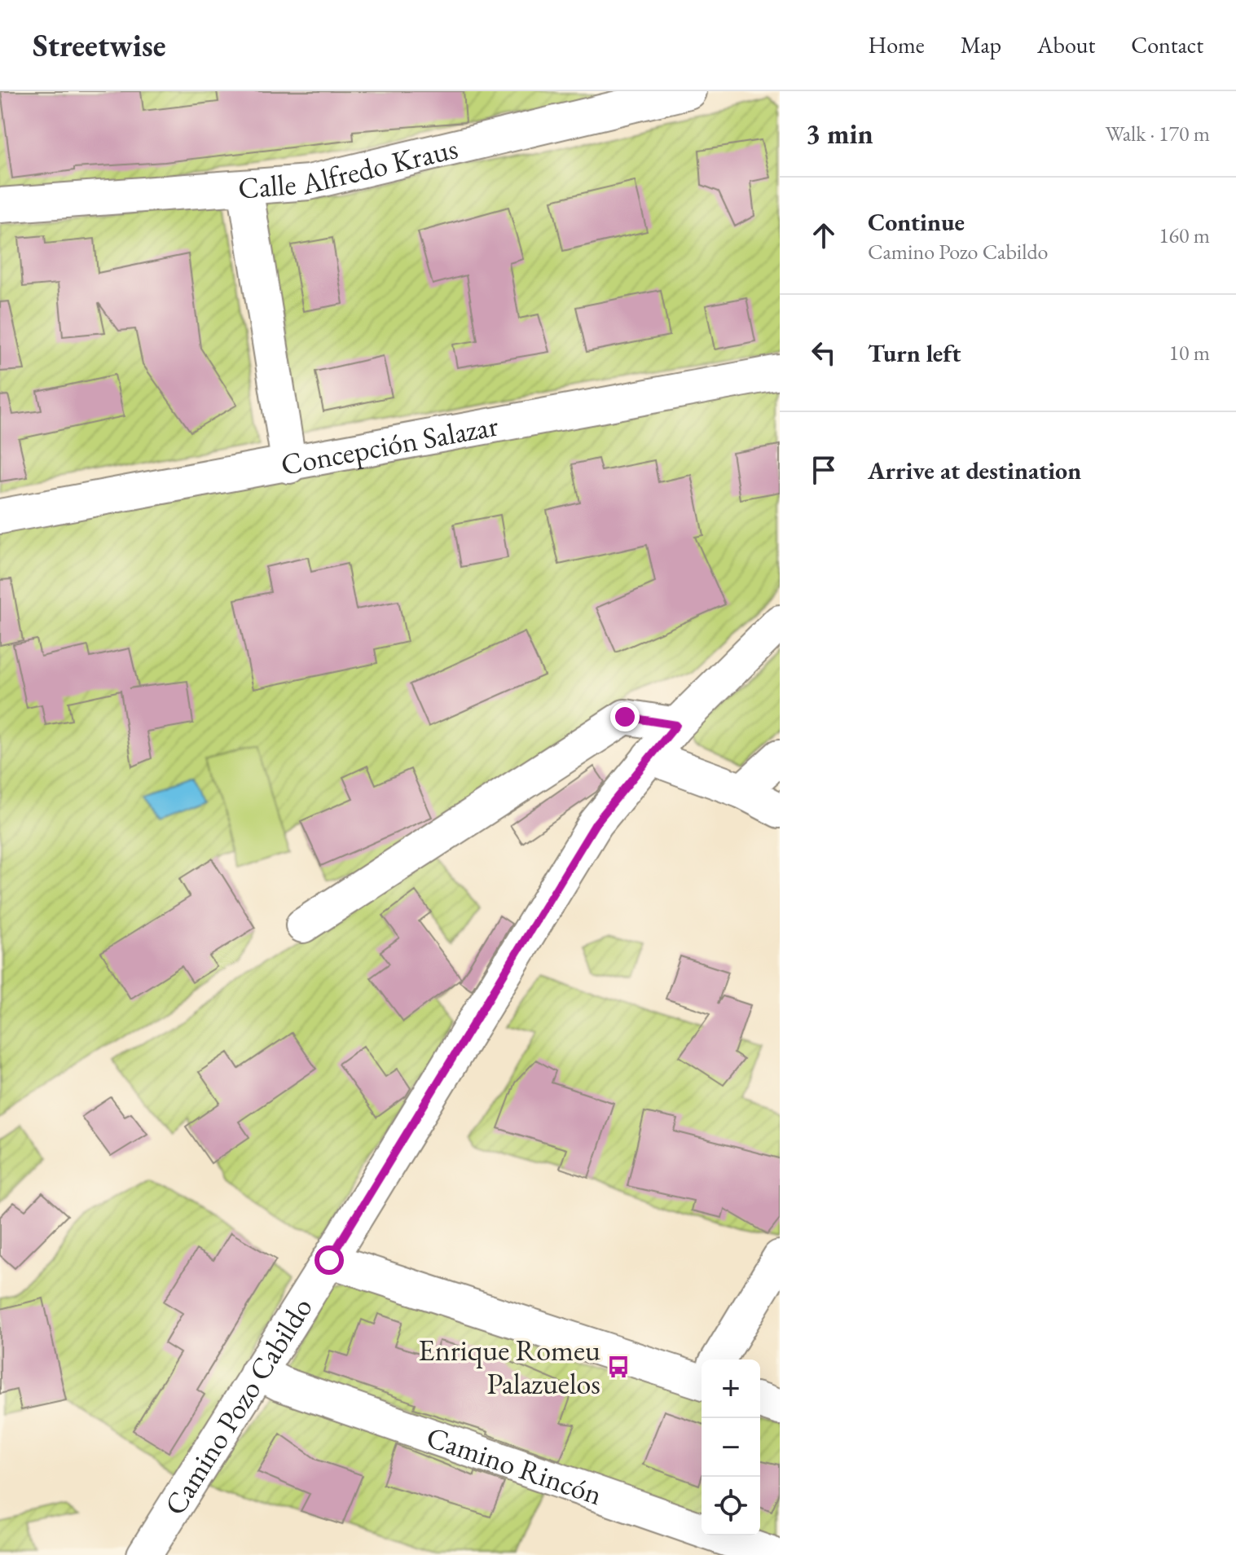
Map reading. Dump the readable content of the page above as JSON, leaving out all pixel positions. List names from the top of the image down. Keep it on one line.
{"streets":{"street":["Calle Alfredo Kraus","Concepción Salazar","Camino Pozo Cabildo","Camino Rincón"]},"crossings":[["Camino Pozo Cabildo","Camino Rincón"]],"places":{"bus stop":["Enrique Romeu Palazuelos"]},"page":{"header":"Streetwise","nav":["Home","Map","About","Contact"],"heading":["3 min","Walk · 170 m"],"list":[["Continue","Camino Pozo Cabildo","160 m"],["Turn left","10 m"],"Arrive at destination"],"map_buttons":["+","−"]}}
